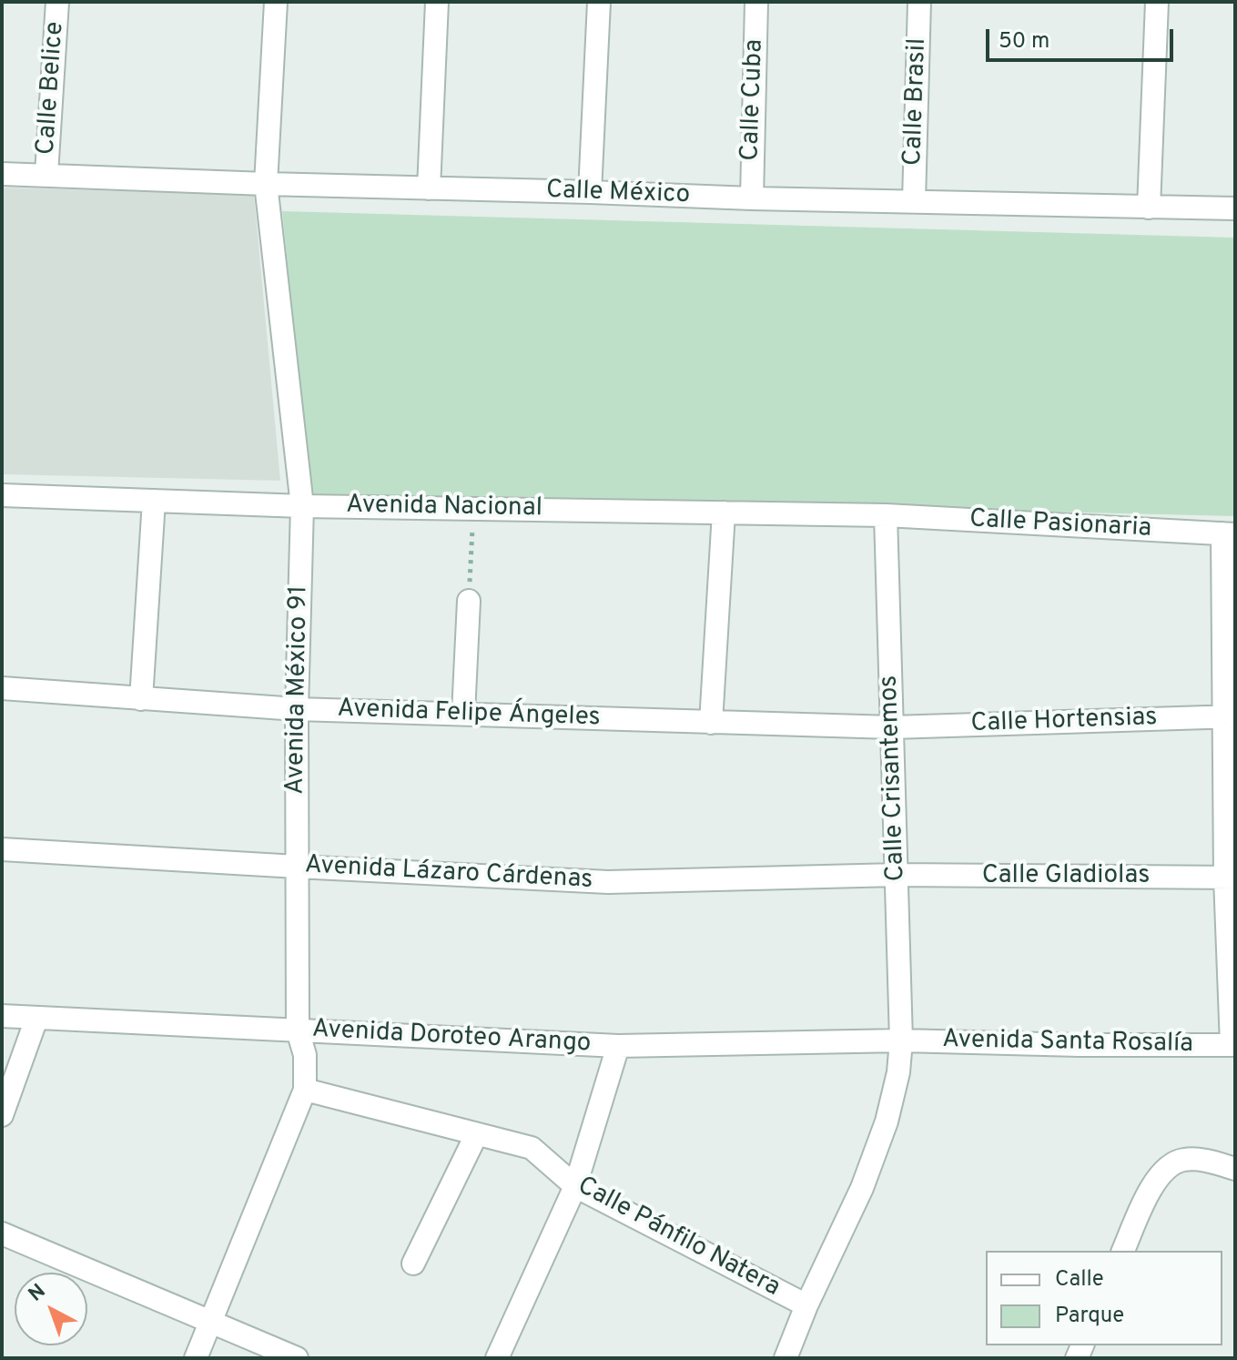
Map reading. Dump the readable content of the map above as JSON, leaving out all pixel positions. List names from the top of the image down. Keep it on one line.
{"streets":{"street":["Calle Belice","Calle Cuba","Calle Brasil","Calle México","Avenida Nacional","Calle Pasionaria","Avenida México 91","Avenida Felipe Ángeles","Calle Hortensias","Calle Crisantemos","Avenida Lázaro Cárdenas","Calle Gladiolas","Avenida Doroteo Arango","Avenida Santa Rosalía","Calle Pánfilo Natera"]},"crossings":[["Calle Belice","Calle México"],["Calle Cuba","Calle México"],["Calle Brasil","Calle México"],["Calle México","Avenida México 91"],["Avenida Nacional","Calle Pasionaria"],["Avenida Nacional","Avenida México 91"],["Avenida Nacional","Calle Crisantemos"],["Calle Pasionaria","Calle Crisantemos"],["Avenida México 91","Avenida Felipe Ángeles"],["Avenida México 91","Avenida Lázaro Cárdenas"],["Avenida México 91","Avenida Doroteo Arango"],["Avenida México 91","Calle Pánfilo Natera"],["Avenida Felipe Ángeles","Calle Hortensias"],["Avenida Felipe Ángeles","Calle Crisantemos"],["Calle Hortensias","Calle Crisantemos"],["Calle Crisantemos","Avenida Lázaro Cárdenas"],["Calle Crisantemos","Calle Gladiolas"],["Calle Crisantemos","Avenida Doroteo Arango"],["Calle Crisantemos","Avenida Santa Rosalía"],["Calle Crisantemos","Calle Pánfilo Natera"],["Avenida Lázaro Cárdenas","Calle Gladiolas"],["Avenida Doroteo Arango","Avenida Santa Rosalía"]],"legend":["Calle","Parque"],"scale_bar":"50 m","north":"top left"}
